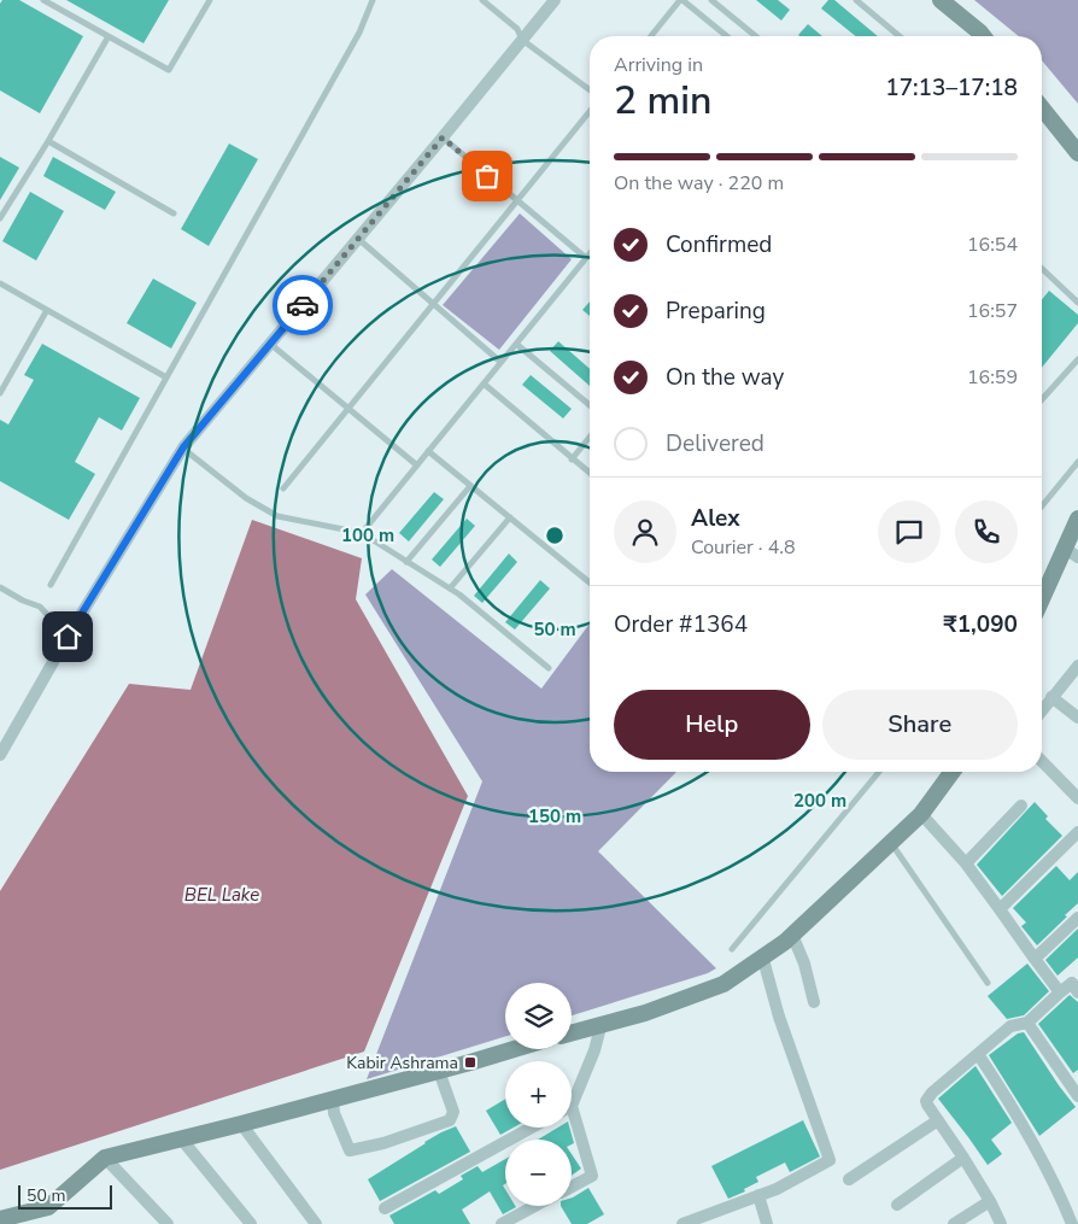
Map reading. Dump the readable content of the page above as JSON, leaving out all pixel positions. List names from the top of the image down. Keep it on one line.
{"water":["BEL Lake"],"places":{"transit":["Kabir Ashrama"]},"scale_bar":"50 m","page":{"heading":["2 min","Arriving in","17:13–17:18"],"panel":["Alex","Courier · 4.8","Order #1364","₹1,090"],"bar":"On the way · 220 m","list":[["Confirmed","16:54"],["Preparing","16:57"],["On the way","16:59"],"Delivered"],"buttons":["Help","Share"],"map_buttons":["+","−"],"scale":"50 m"},"rings":["100 m","50 m","200 m","150 m"]}
